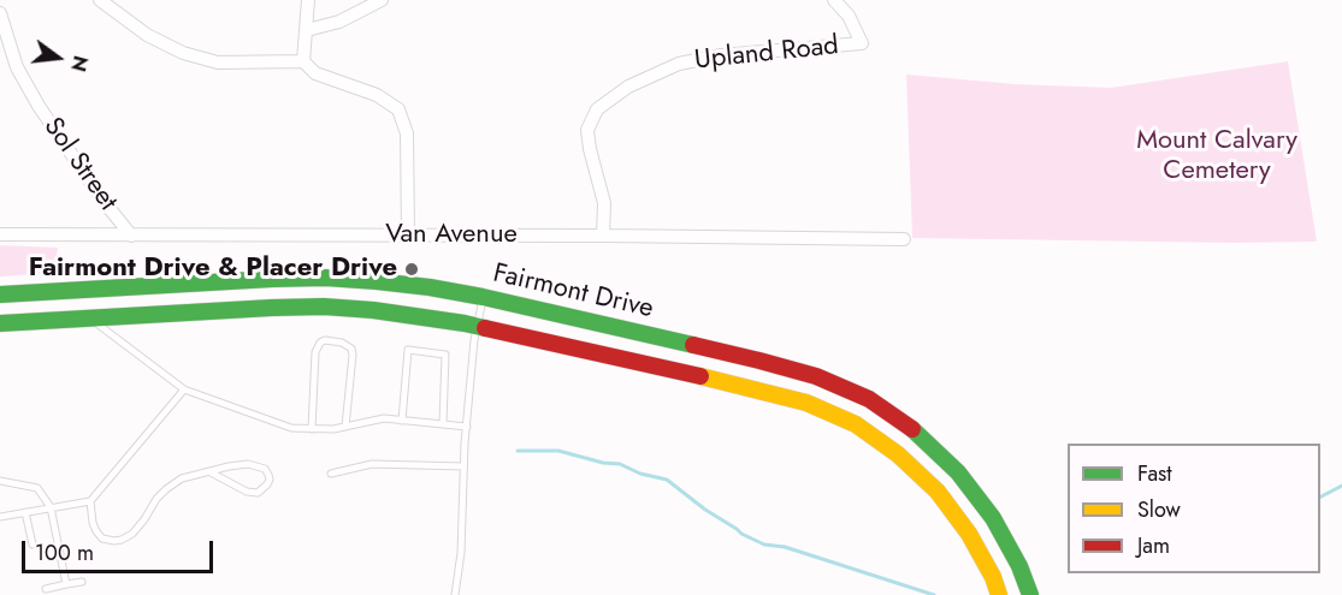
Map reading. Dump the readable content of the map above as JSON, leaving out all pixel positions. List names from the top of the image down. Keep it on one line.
{"streets":{"main road":["Fairmont Drive"],"street":["Upland Road","Sol Street","Van Avenue"]},"crossings":[["Upland Road","Van Avenue"],["Sol Street","Van Avenue"]],"parks":["Mount Calvary Cemetery"],"places":["Fairmont Drive & Placer Drive"],"legend":["Fast","Slow","Jam"],"scale_bar":"100 m","north":"right"}
